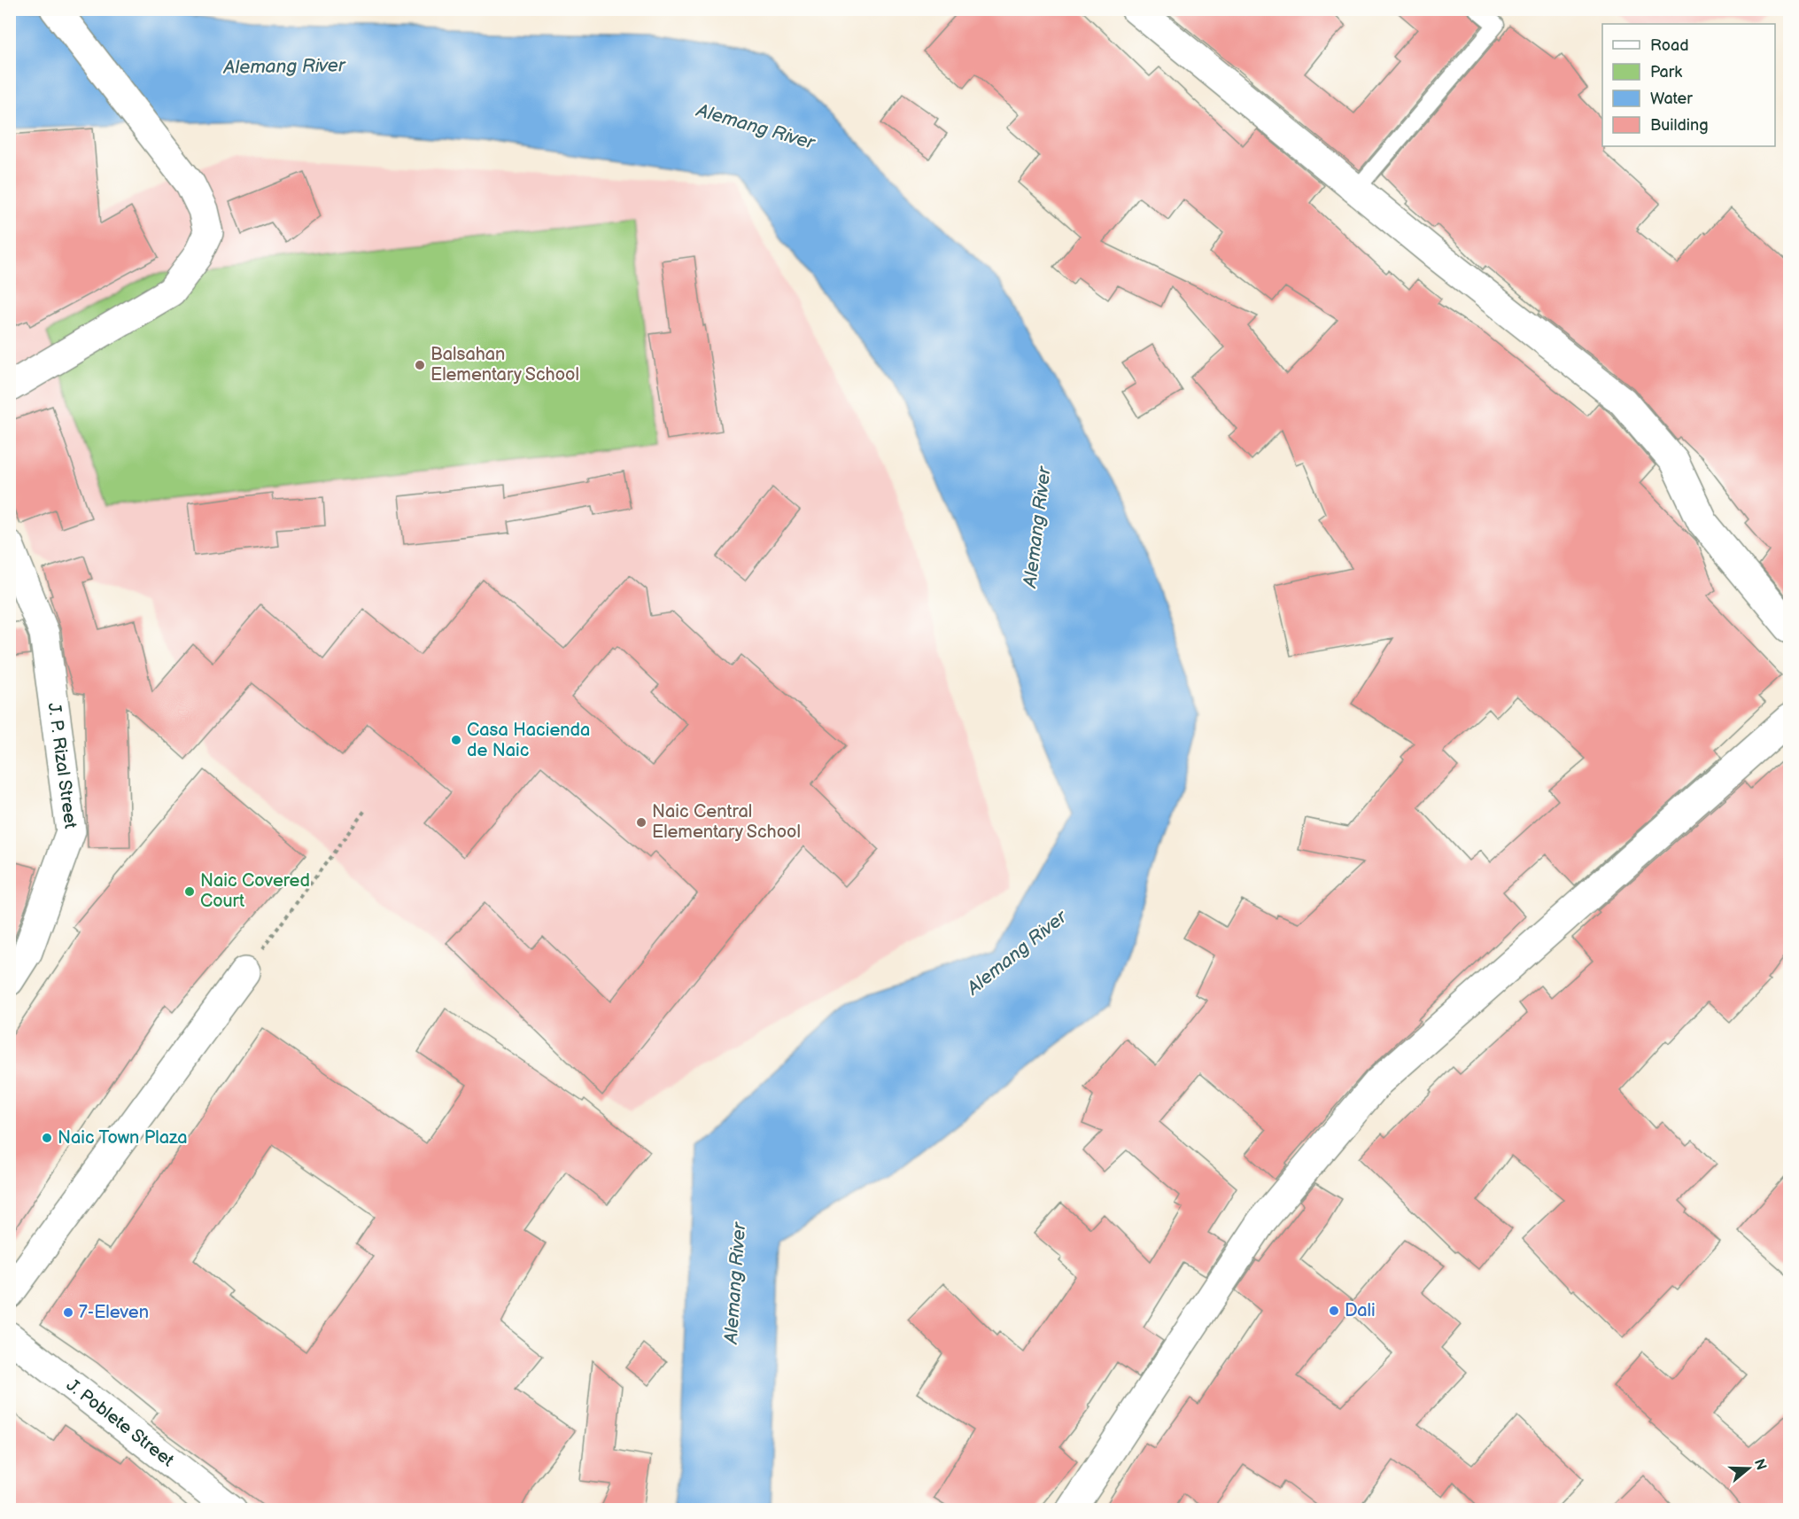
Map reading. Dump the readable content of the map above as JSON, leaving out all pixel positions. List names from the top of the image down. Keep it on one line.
{"streets":{"street":["J. P. Rizal Street","J. Poblete Street"]},"water":["Alemang River"],"places":["Balsahan Elementary School","Casa Hacienda de Naic","Naic Central Elementary School","Naic Covered Court","Naic Town Plaza","Dali","7-Eleven"],"legend":["Road","Park","Water","Building"],"north":"right"}
